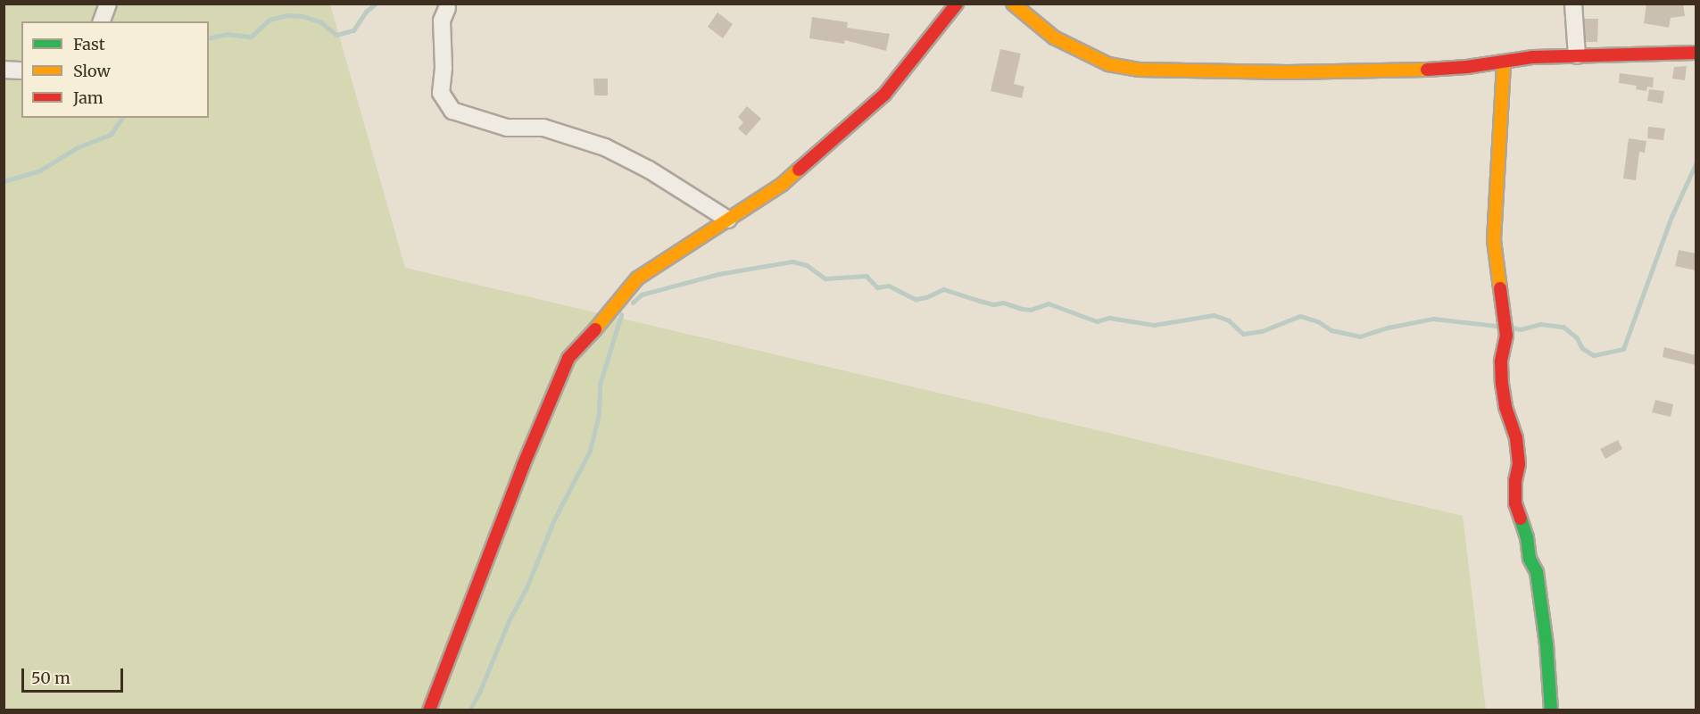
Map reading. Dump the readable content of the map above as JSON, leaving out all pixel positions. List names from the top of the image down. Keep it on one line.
{"legend":["Fast","Slow","Jam"],"scale_bar":"50 m"}
